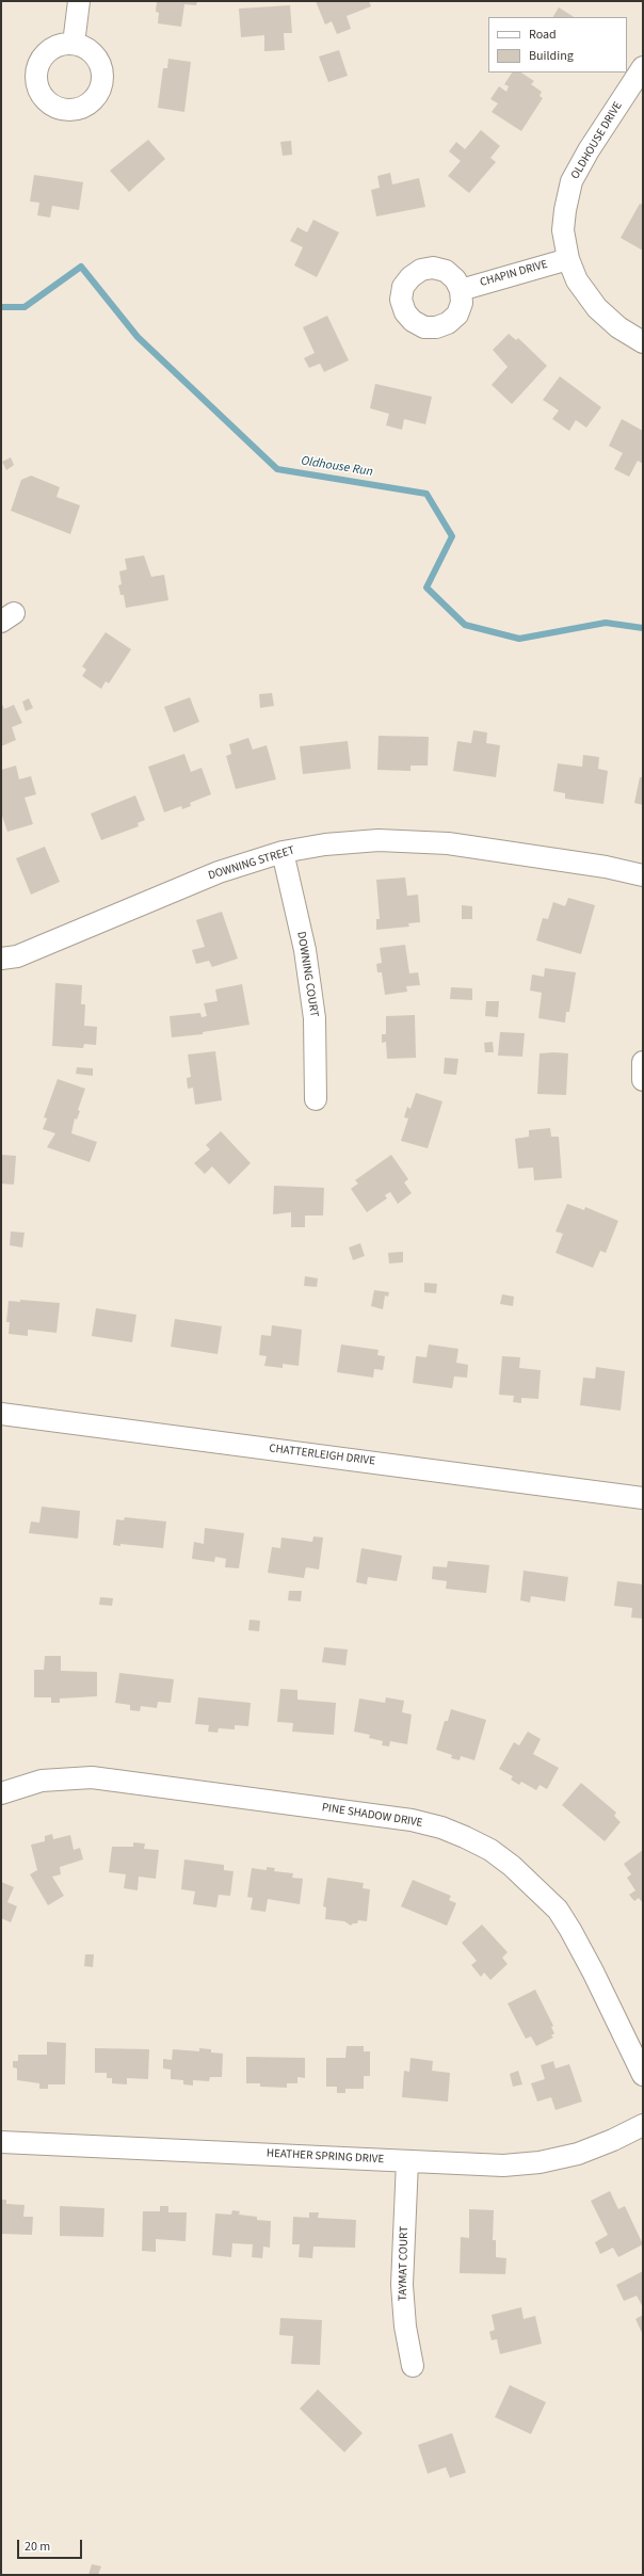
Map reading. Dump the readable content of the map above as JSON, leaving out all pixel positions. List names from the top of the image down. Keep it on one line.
{"streets":{"street":["OLDHOUSE DRIVE","CHAPIN DRIVE","DOWNING STREET","DOWNING COURT","CHATTERLEIGH DRIVE","PINE SHADOW DRIVE","HEATHER SPRING DRIVE","TAYMAT COURT"]},"crossings":[["OLDHOUSE DRIVE","CHAPIN DRIVE"],["DOWNING STREET","DOWNING COURT"],["HEATHER SPRING DRIVE","TAYMAT COURT"]],"water":["Oldhouse Run"],"legend":["Road","Building"],"scale_bar":"20 m"}
